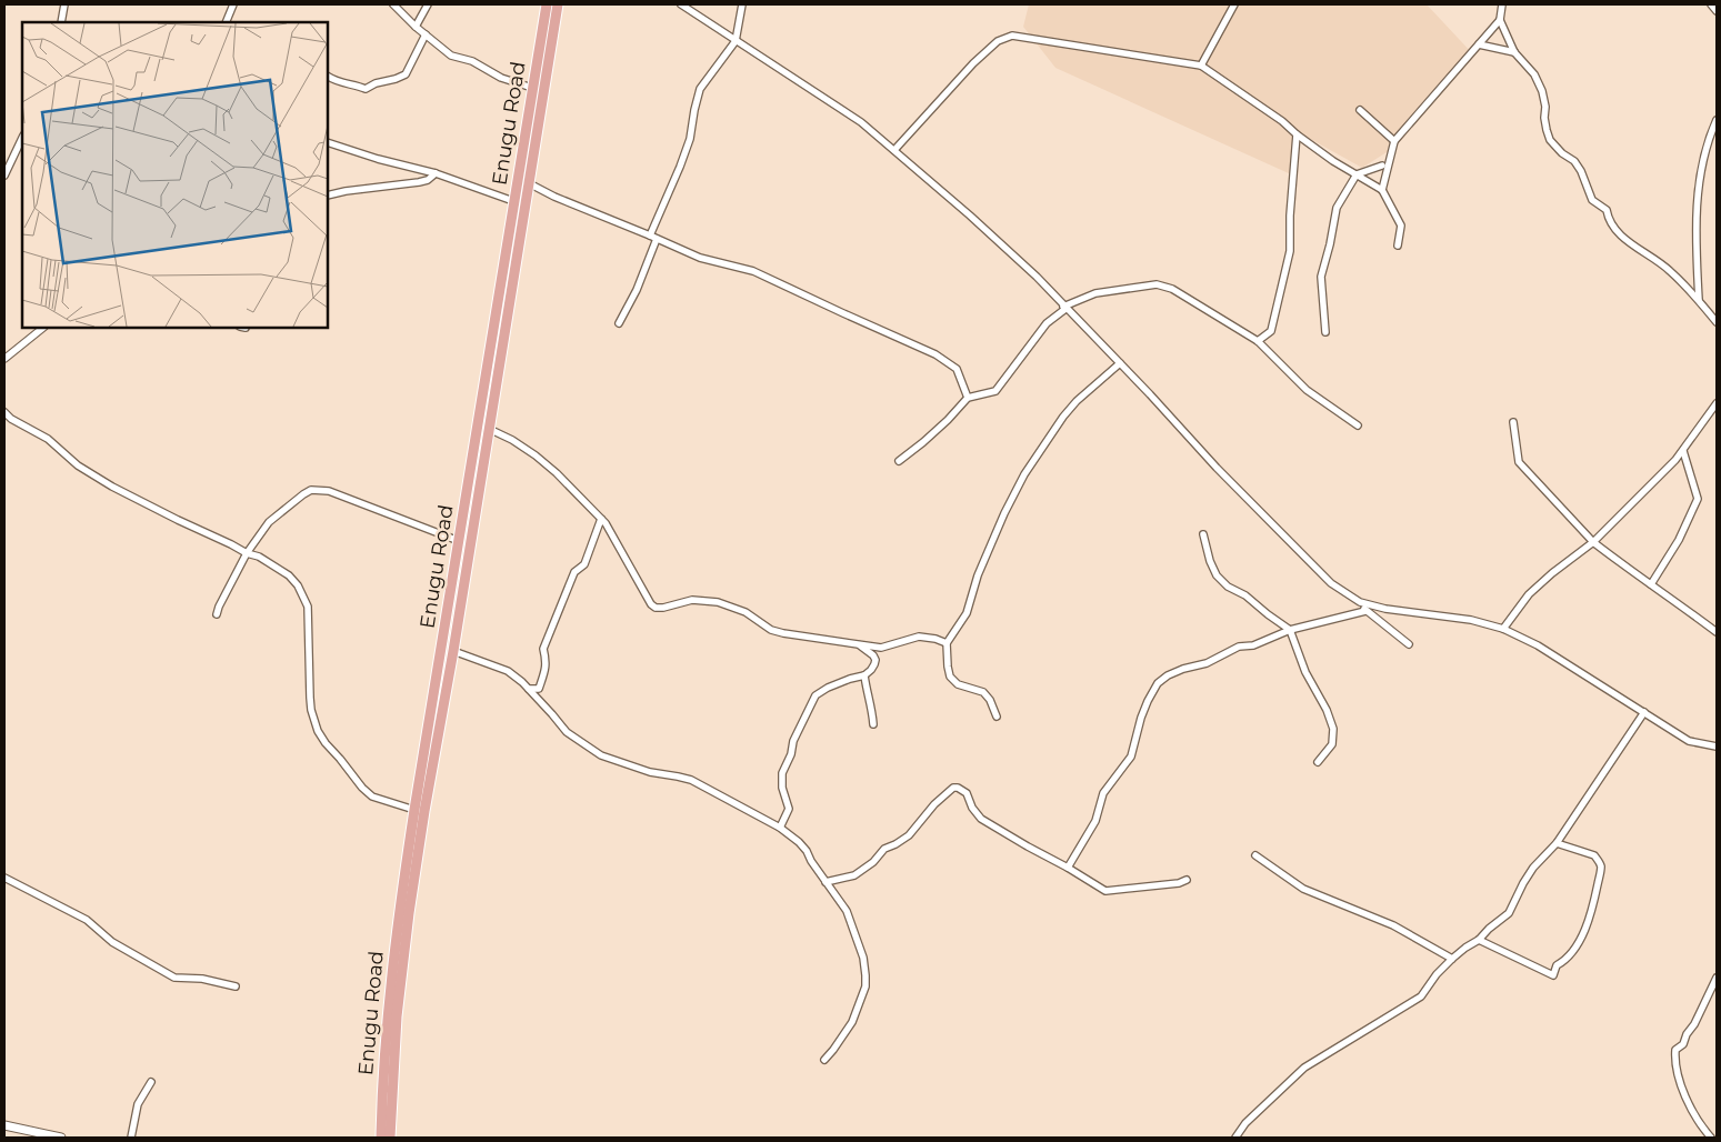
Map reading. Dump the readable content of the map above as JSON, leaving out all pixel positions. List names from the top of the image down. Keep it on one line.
{"streets":{"main road":["Enugu Road"]}}
